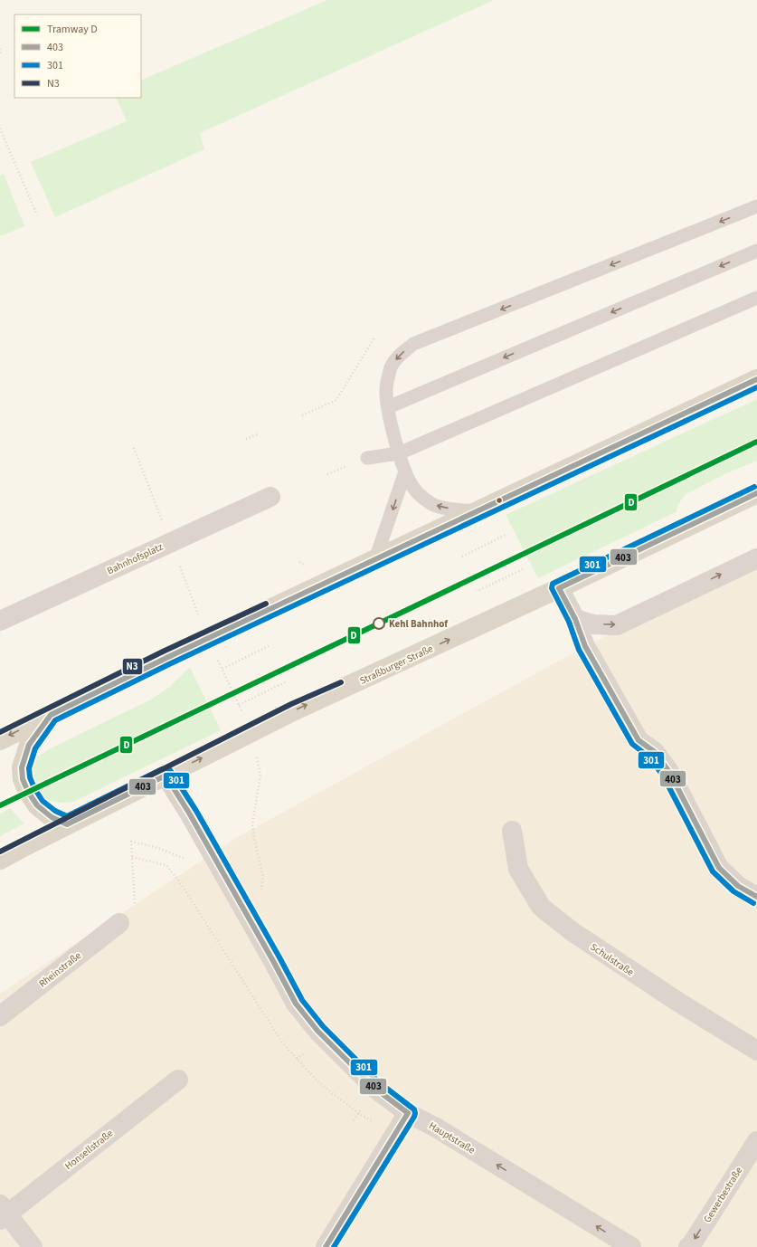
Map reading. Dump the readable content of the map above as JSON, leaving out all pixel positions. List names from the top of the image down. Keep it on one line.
{"streets":{"main road":["Straßburger Straße"],"street":["Bahnhofsplatz","Schulstraße","Rheinstraße","Hauptstraße","Honsellstraße","Gewerbestraße"]},"crossings":[["Straßburger Straße","Hauptstraße"]],"one_way":["Hauptstraße","Gewerbestraße"],"places":["Kehl Bahnhof"],"lines":["transit line 403","transit line 301","tram line D","transit line N3"],"legend":["Tramway D","403","301","N3"]}
